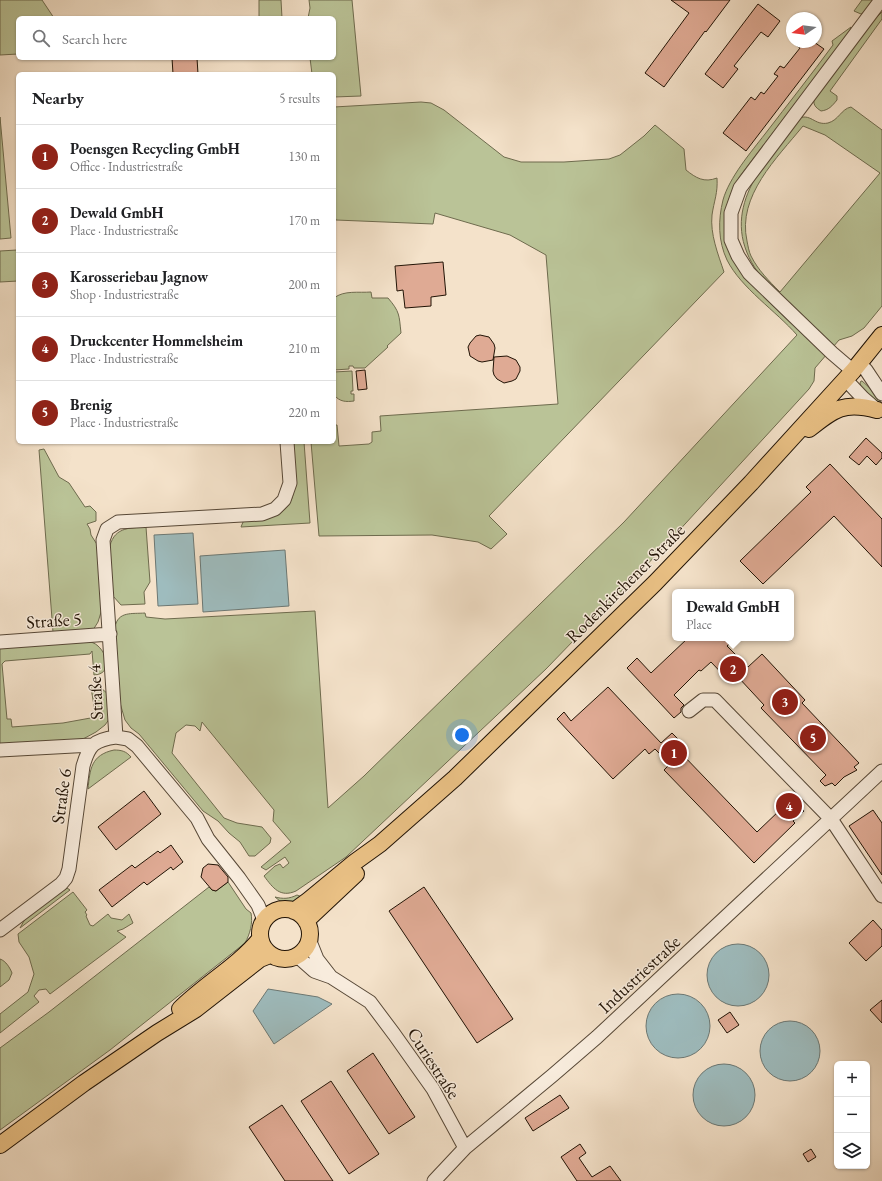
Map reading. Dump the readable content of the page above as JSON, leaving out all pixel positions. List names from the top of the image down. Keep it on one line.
{"streets":{"main road":["Rodenkirchener Straße"],"street":["Straße 5","Straße 4","Straße 6","Industriestraße","Curiestraße"]},"crossings":[["Rodenkirchener Straße","Straße 4"],["Rodenkirchener Straße","Curiestraße"],["Straße 5","Straße 4"],["Straße 4","Curiestraße"],["Industriestraße","Curiestraße"]],"north":"left","page":{"search":"Search here","heading":["Nearby","5 results"],"list":[{"mark":"1","name":"Poensgen Recycling GmbH","note":"Office · Industriestraße","value":"130 m"},{"mark":"2","name":"Dewald GmbH","note":"Place · Industriestraße","value":"170 m"},{"mark":"3","name":"Karosseriebau Jagnow","note":"Shop · Industriestraße","value":"200 m"},{"mark":"4","name":"Druckcenter Hommelsheim","note":"Place · Industriestraße","value":"210 m"},{"mark":"5","name":"Brenig","note":"Place · Industriestraße","value":"220 m"}],"popup":["Dewald GmbH","Place"],"pins":["2","3","5","1","4"],"map_buttons":["+","−"]}}
